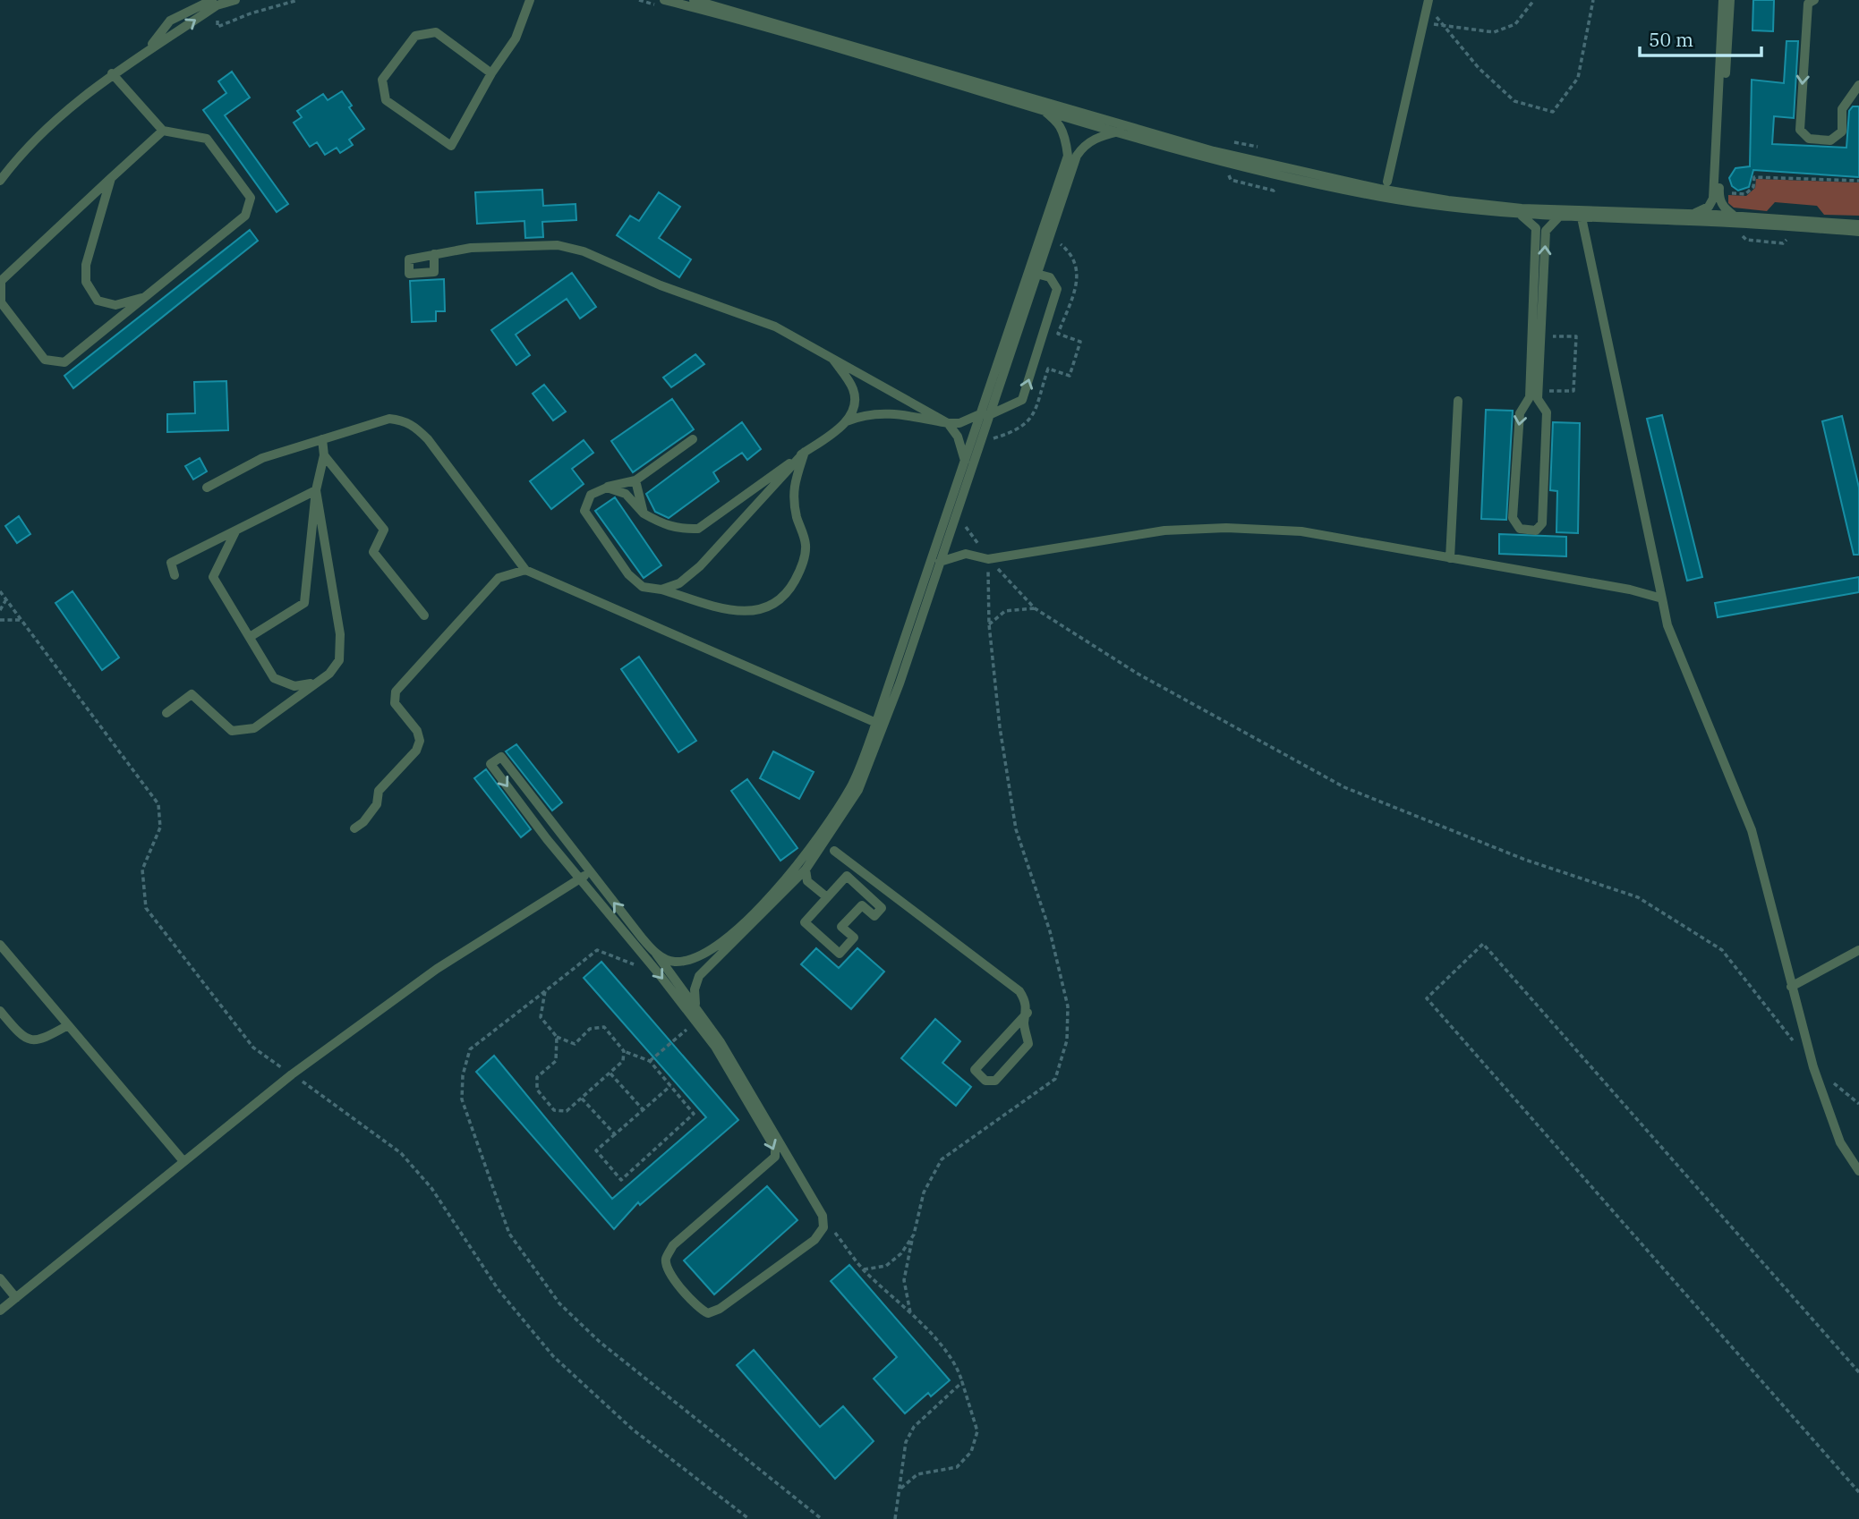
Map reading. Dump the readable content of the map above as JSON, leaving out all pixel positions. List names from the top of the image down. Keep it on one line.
{"scale_bar":"50 m"}
